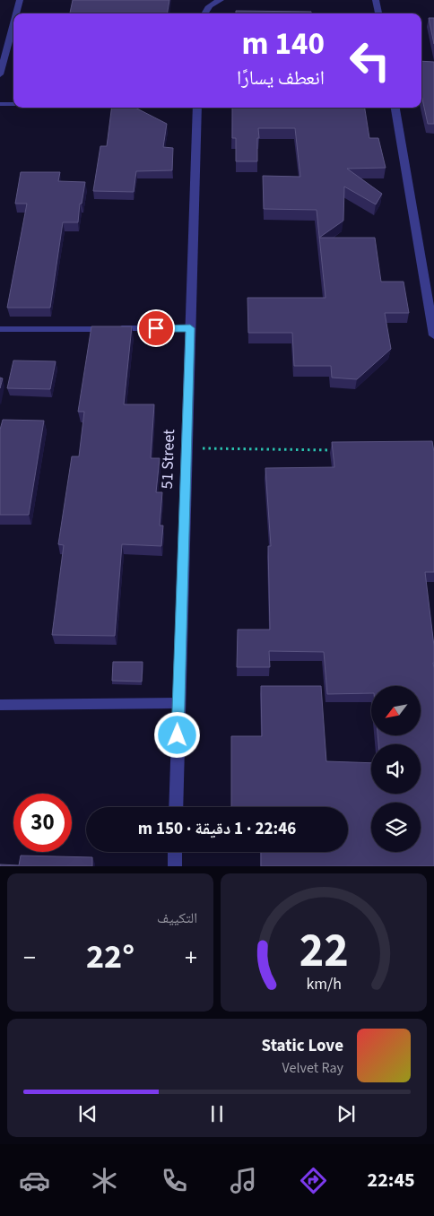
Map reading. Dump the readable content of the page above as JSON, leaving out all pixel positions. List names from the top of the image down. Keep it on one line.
{"streets":{"street":["51 Street"]},"north":"bottom left","page":{"turn":["140 m","انعطف يسارًا"],"limit":"30","trip":"22:46 · 1 دقيقة · 150 m","tile":"التكييف","heat":["−","22°","+"],"song":["Static Love","Velvet Ray"],"tabs":"22:45","gauge":["22","km/h"]}}
